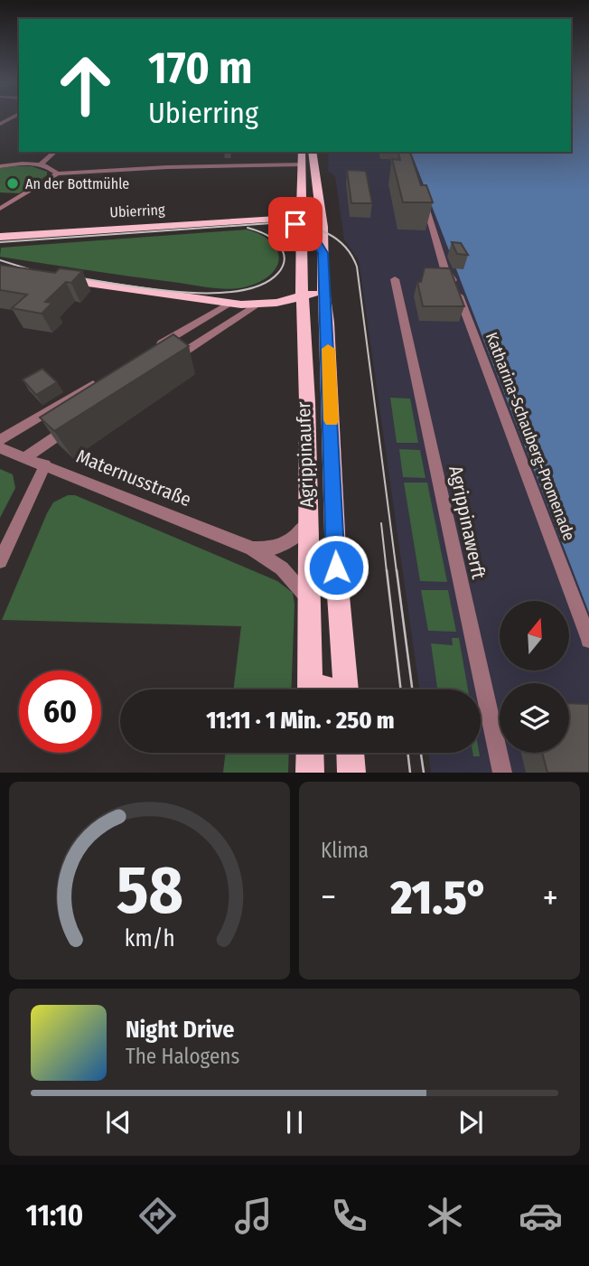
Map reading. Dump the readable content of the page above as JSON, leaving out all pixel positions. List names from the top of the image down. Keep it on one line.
{"streets":{"main road":["Ubierring","Agrippinaufer"],"street":["Katharina-Schauberg-Promenade","Maternusstraße","Agrippinawerft"]},"crossings":[["Ubierring","Agrippinaufer"],["Agrippinaufer","Maternusstraße"]],"places":["An der Bottmühle"],"north":"top","page":{"turn":["170 m","Ubierring"],"limit":"60","trip":"11:11 · 1 Min. · 250 m","tile":"Klima","heat":["−","21.5°","+"],"song":["Night Drive","The Halogens"],"tabs":"11:10","gauge":["58","km/h"]}}
